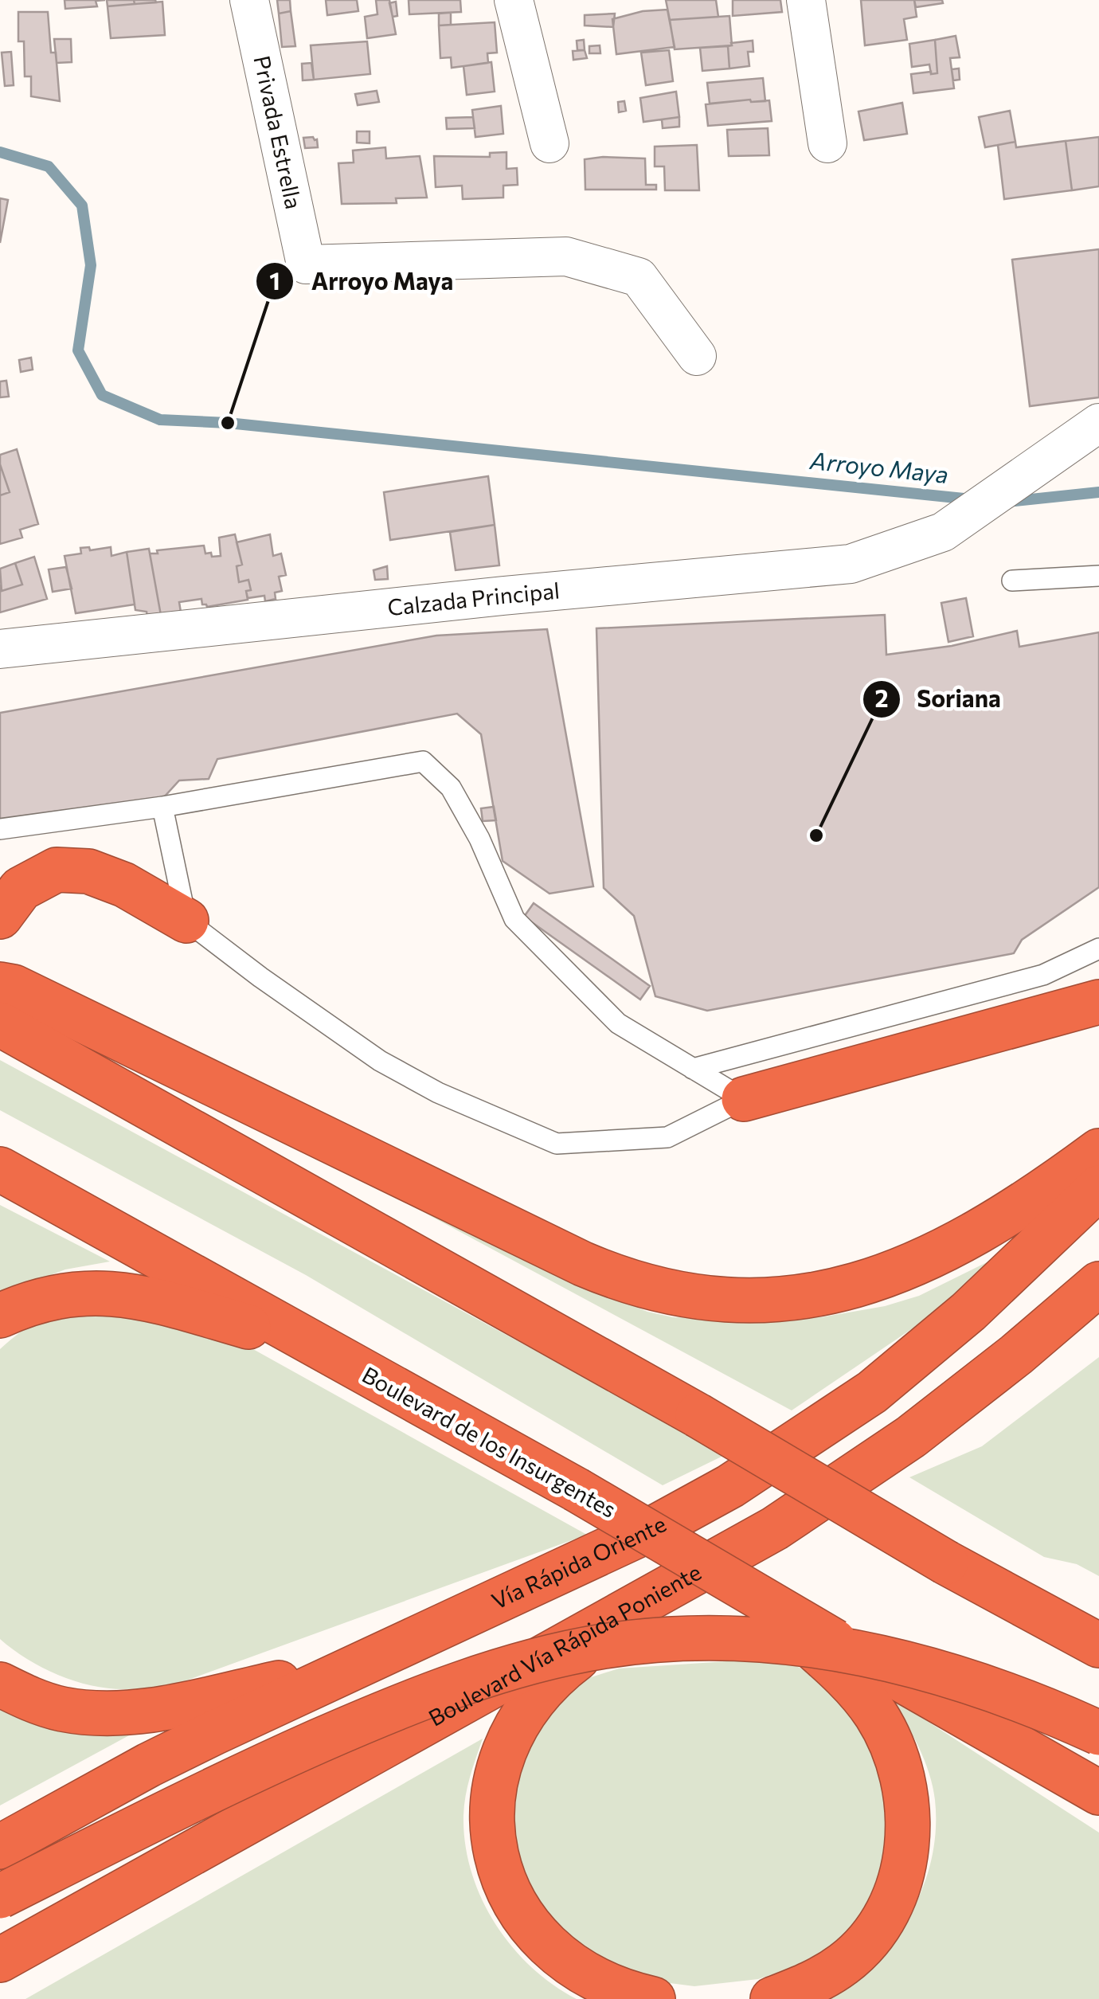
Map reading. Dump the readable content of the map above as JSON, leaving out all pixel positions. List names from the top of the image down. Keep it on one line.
{"streets":{"highway":["Boulevard de los Insurgentes","Vía Rápida Oriente","Boulevard Vía Rápida Poniente"],"street":["Privada Estrella","Calzada Principal"]},"water":["Arroyo Maya"],"places":["Arroyo Maya","Soriana"]}
